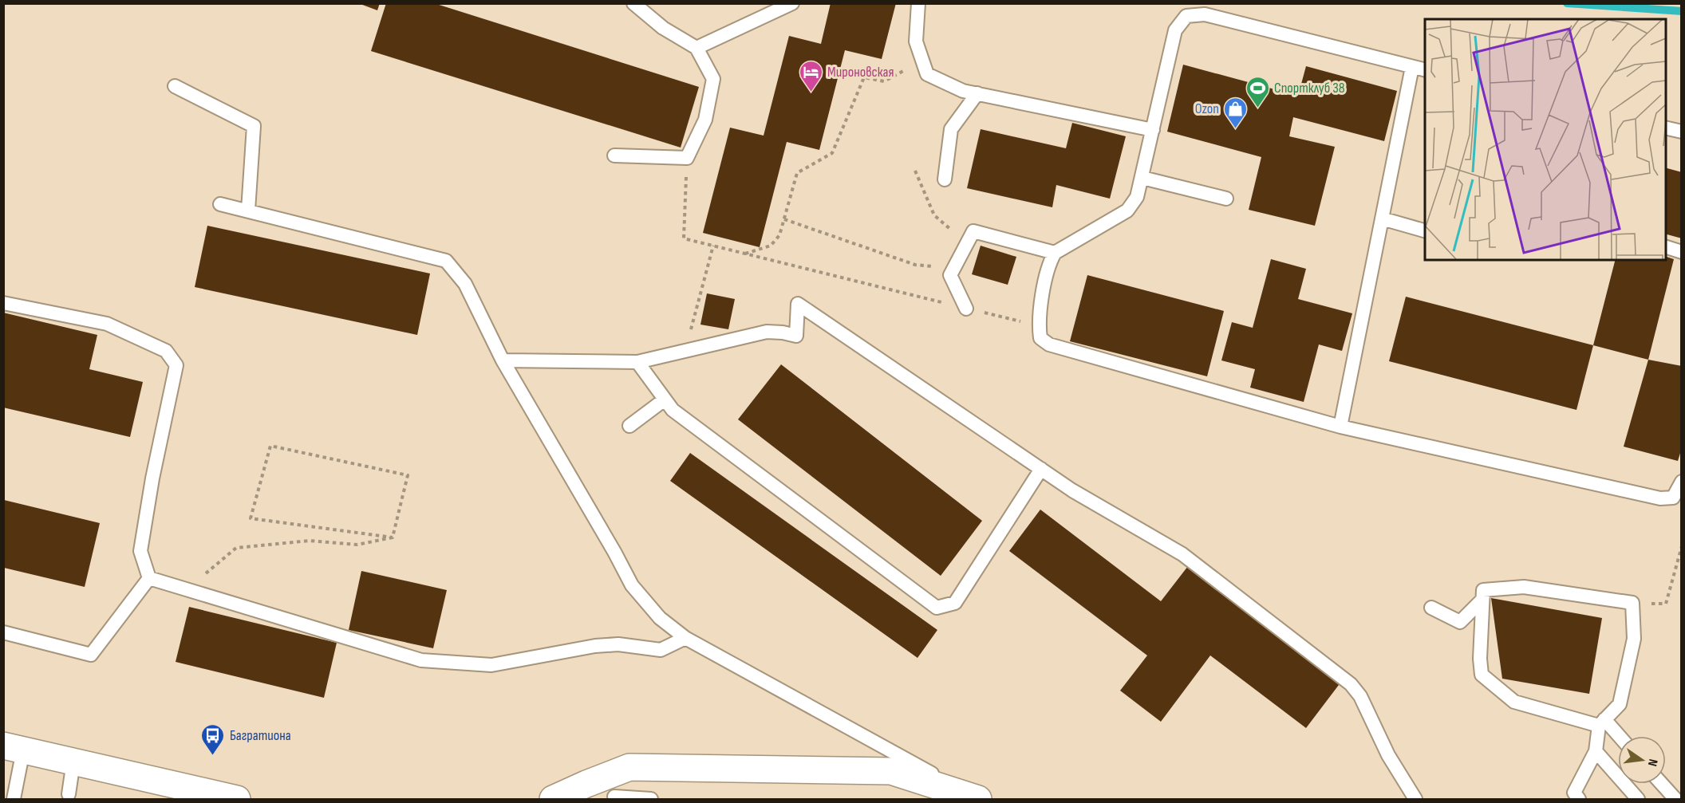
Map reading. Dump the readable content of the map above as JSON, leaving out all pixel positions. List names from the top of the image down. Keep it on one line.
{"places":{"hotel":["Мироновская"],"sports":["Спортклуб 38"],"shop":["Ozon"],"bus stop":["Багратиона"]},"north":"right"}
